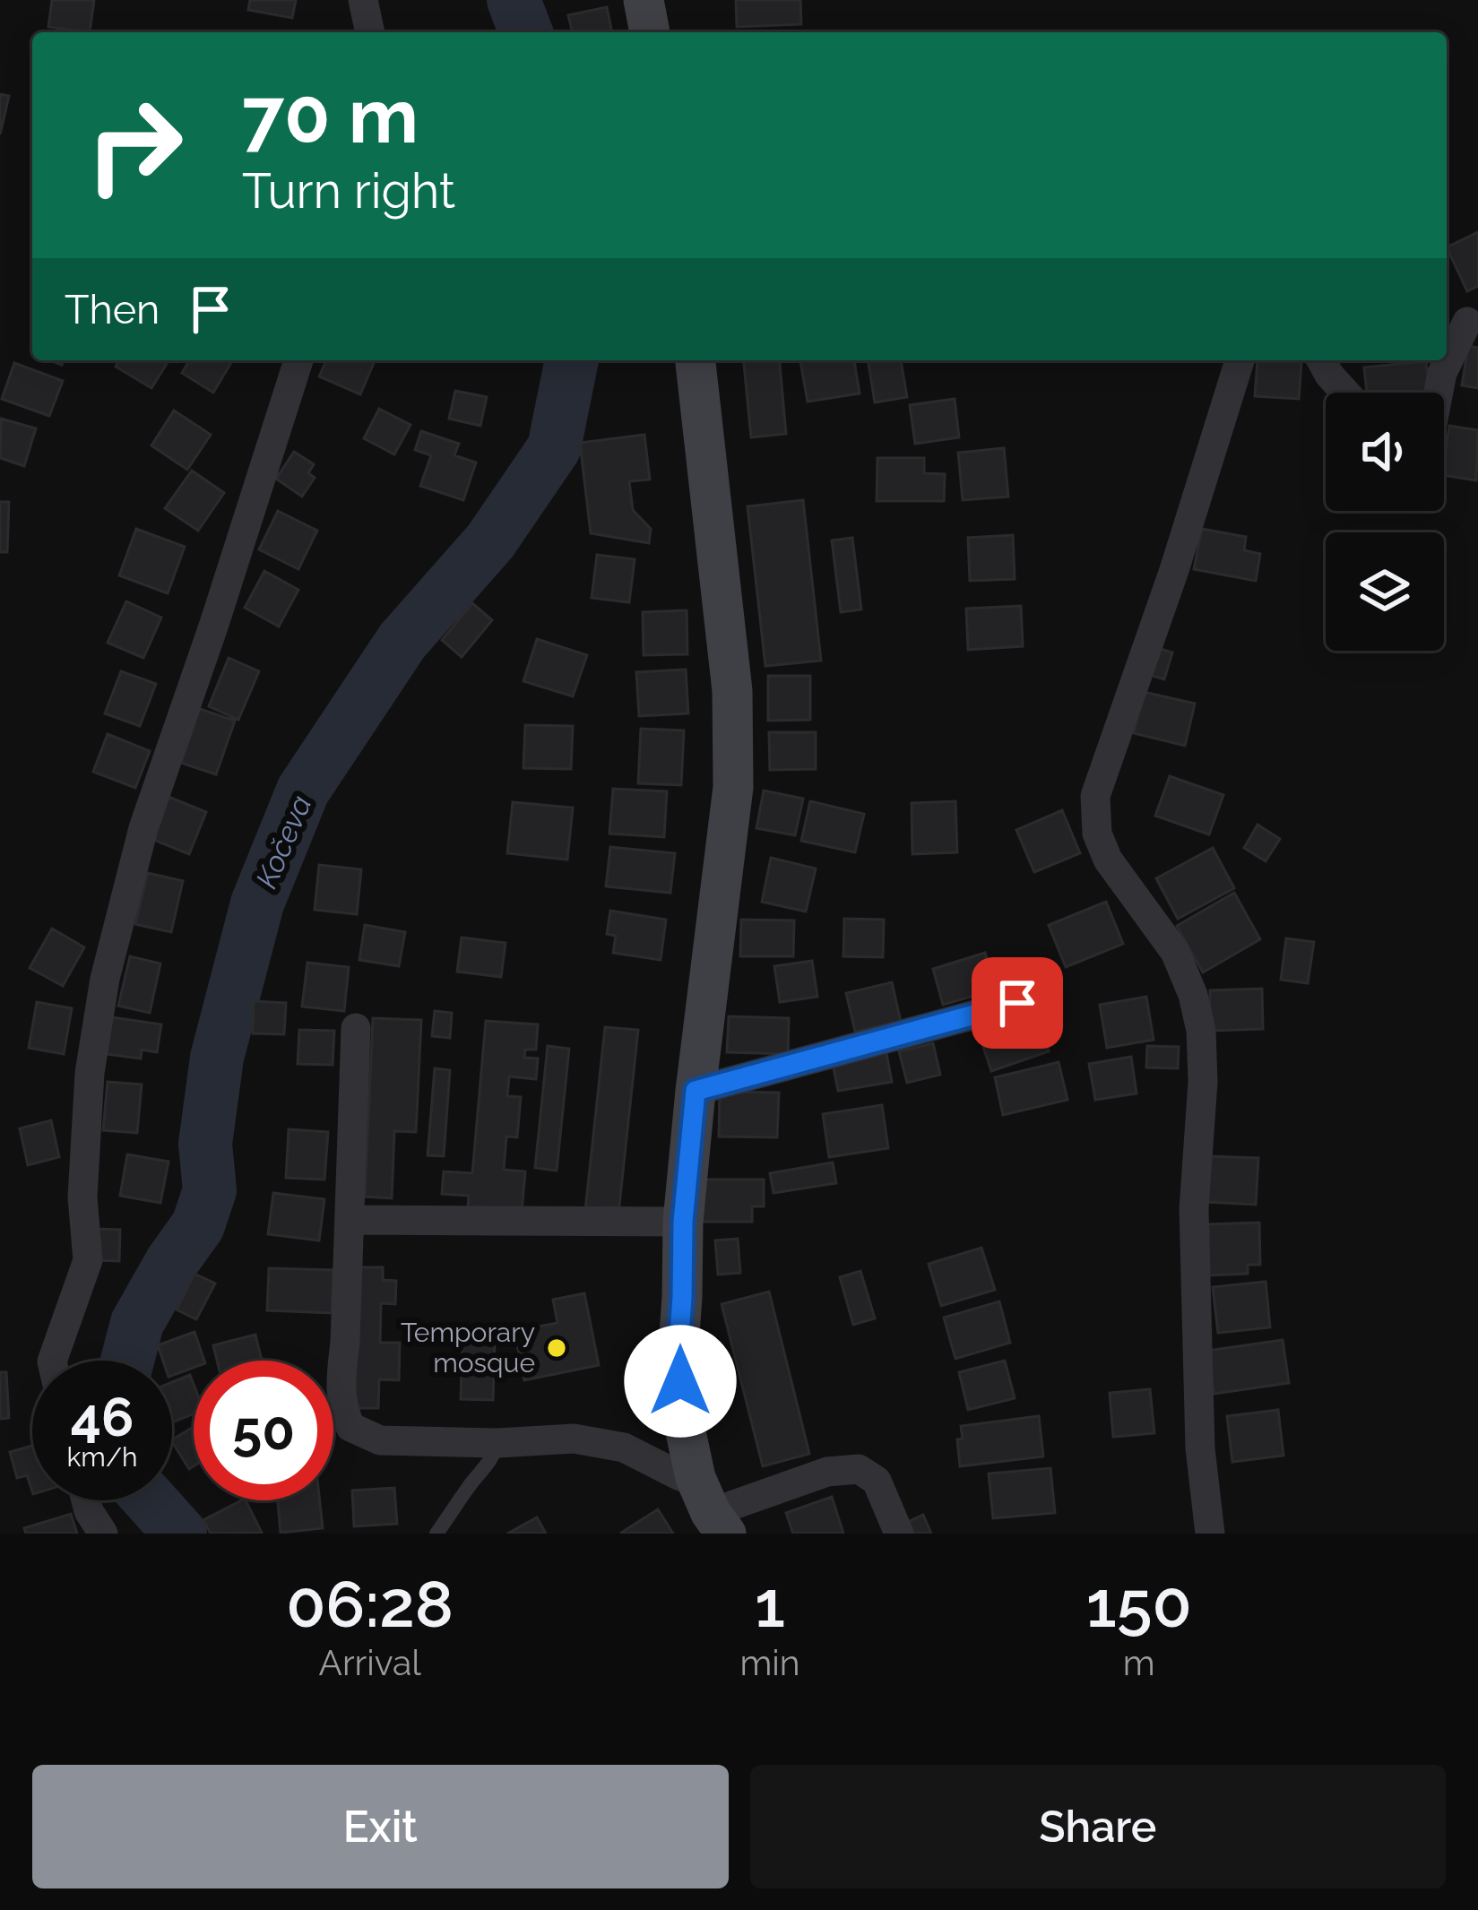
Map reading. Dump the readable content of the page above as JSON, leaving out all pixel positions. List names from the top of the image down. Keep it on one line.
{"water":["Kočeva"],"places":["Temporary mosque"],"page":{"turn":["70 m","Turn right"],"then":"Then","speed":"46 km/h","limit":"50","eta":["06:28","Arrival","1","min","150","m"],"buttons":["Exit","Share"]}}
